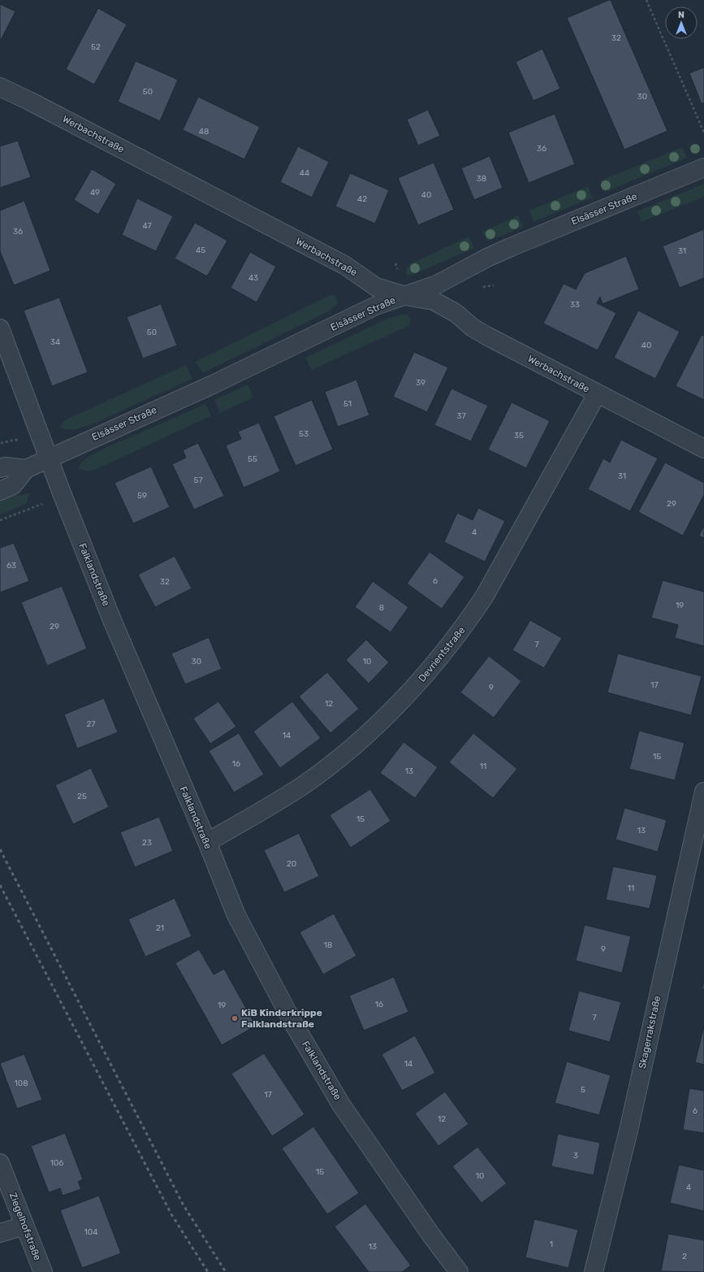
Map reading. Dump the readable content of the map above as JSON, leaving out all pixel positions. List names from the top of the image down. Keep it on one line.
{"streets":{"street":["Werbachstraße","Elsässer Straße","Falklandstraße","Devrientstraße","Skagerrakstraße","Ziegelhofstraße"]},"crossings":[["Werbachstraße","Elsässer Straße"],["Werbachstraße","Devrientstraße"],["Elsässer Straße","Falklandstraße"],["Falklandstraße","Devrientstraße"]],"places":["KiB Kinderkrippe Falklandstraße"],"house_numbers":["32","52","50","30","48","36","44","38","49","40","42","47","36","45","31","43","33","50","34","40","39","51","37","53","35","55","31","57","59","29","4","63","6","32","19","8","29","7","30","10","17","9","12","27","14","15","16","11","13","25","15","13","23","20","11","21","18","9","16","19","7","14","108","5","17","6","12","3","106","15","10","4","104","1","13","2"],"north":"top"}
